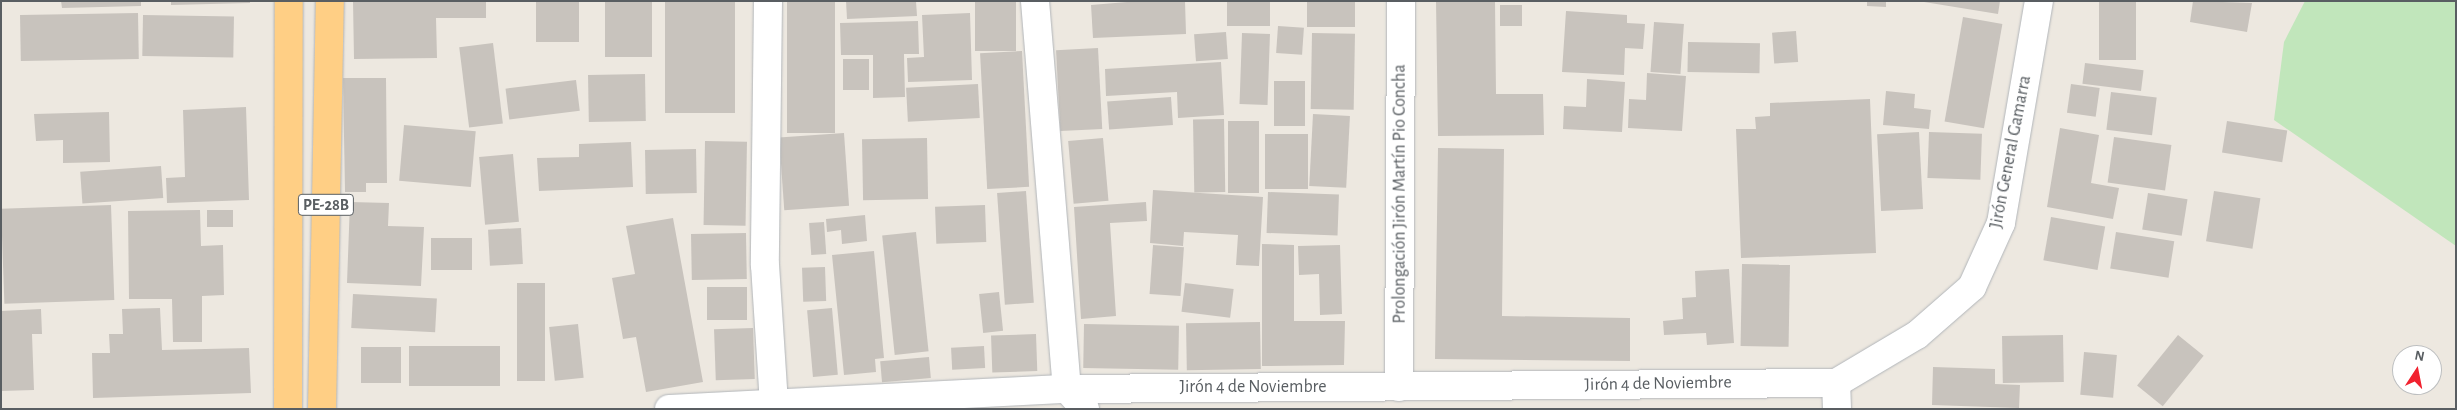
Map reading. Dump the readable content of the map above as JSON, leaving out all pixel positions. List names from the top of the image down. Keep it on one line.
{"streets":{"highway":["PE-28B"],"street":["Jirón General Gamarra","Prolongación Jirón Martín Pio Concha","Jirón 4 de Noviembre"]},"crossings":[["Jirón General Gamarra","Jirón 4 de Noviembre"],["Prolongación Jirón Martín Pio Concha","Jirón 4 de Noviembre"]],"north":"top"}
